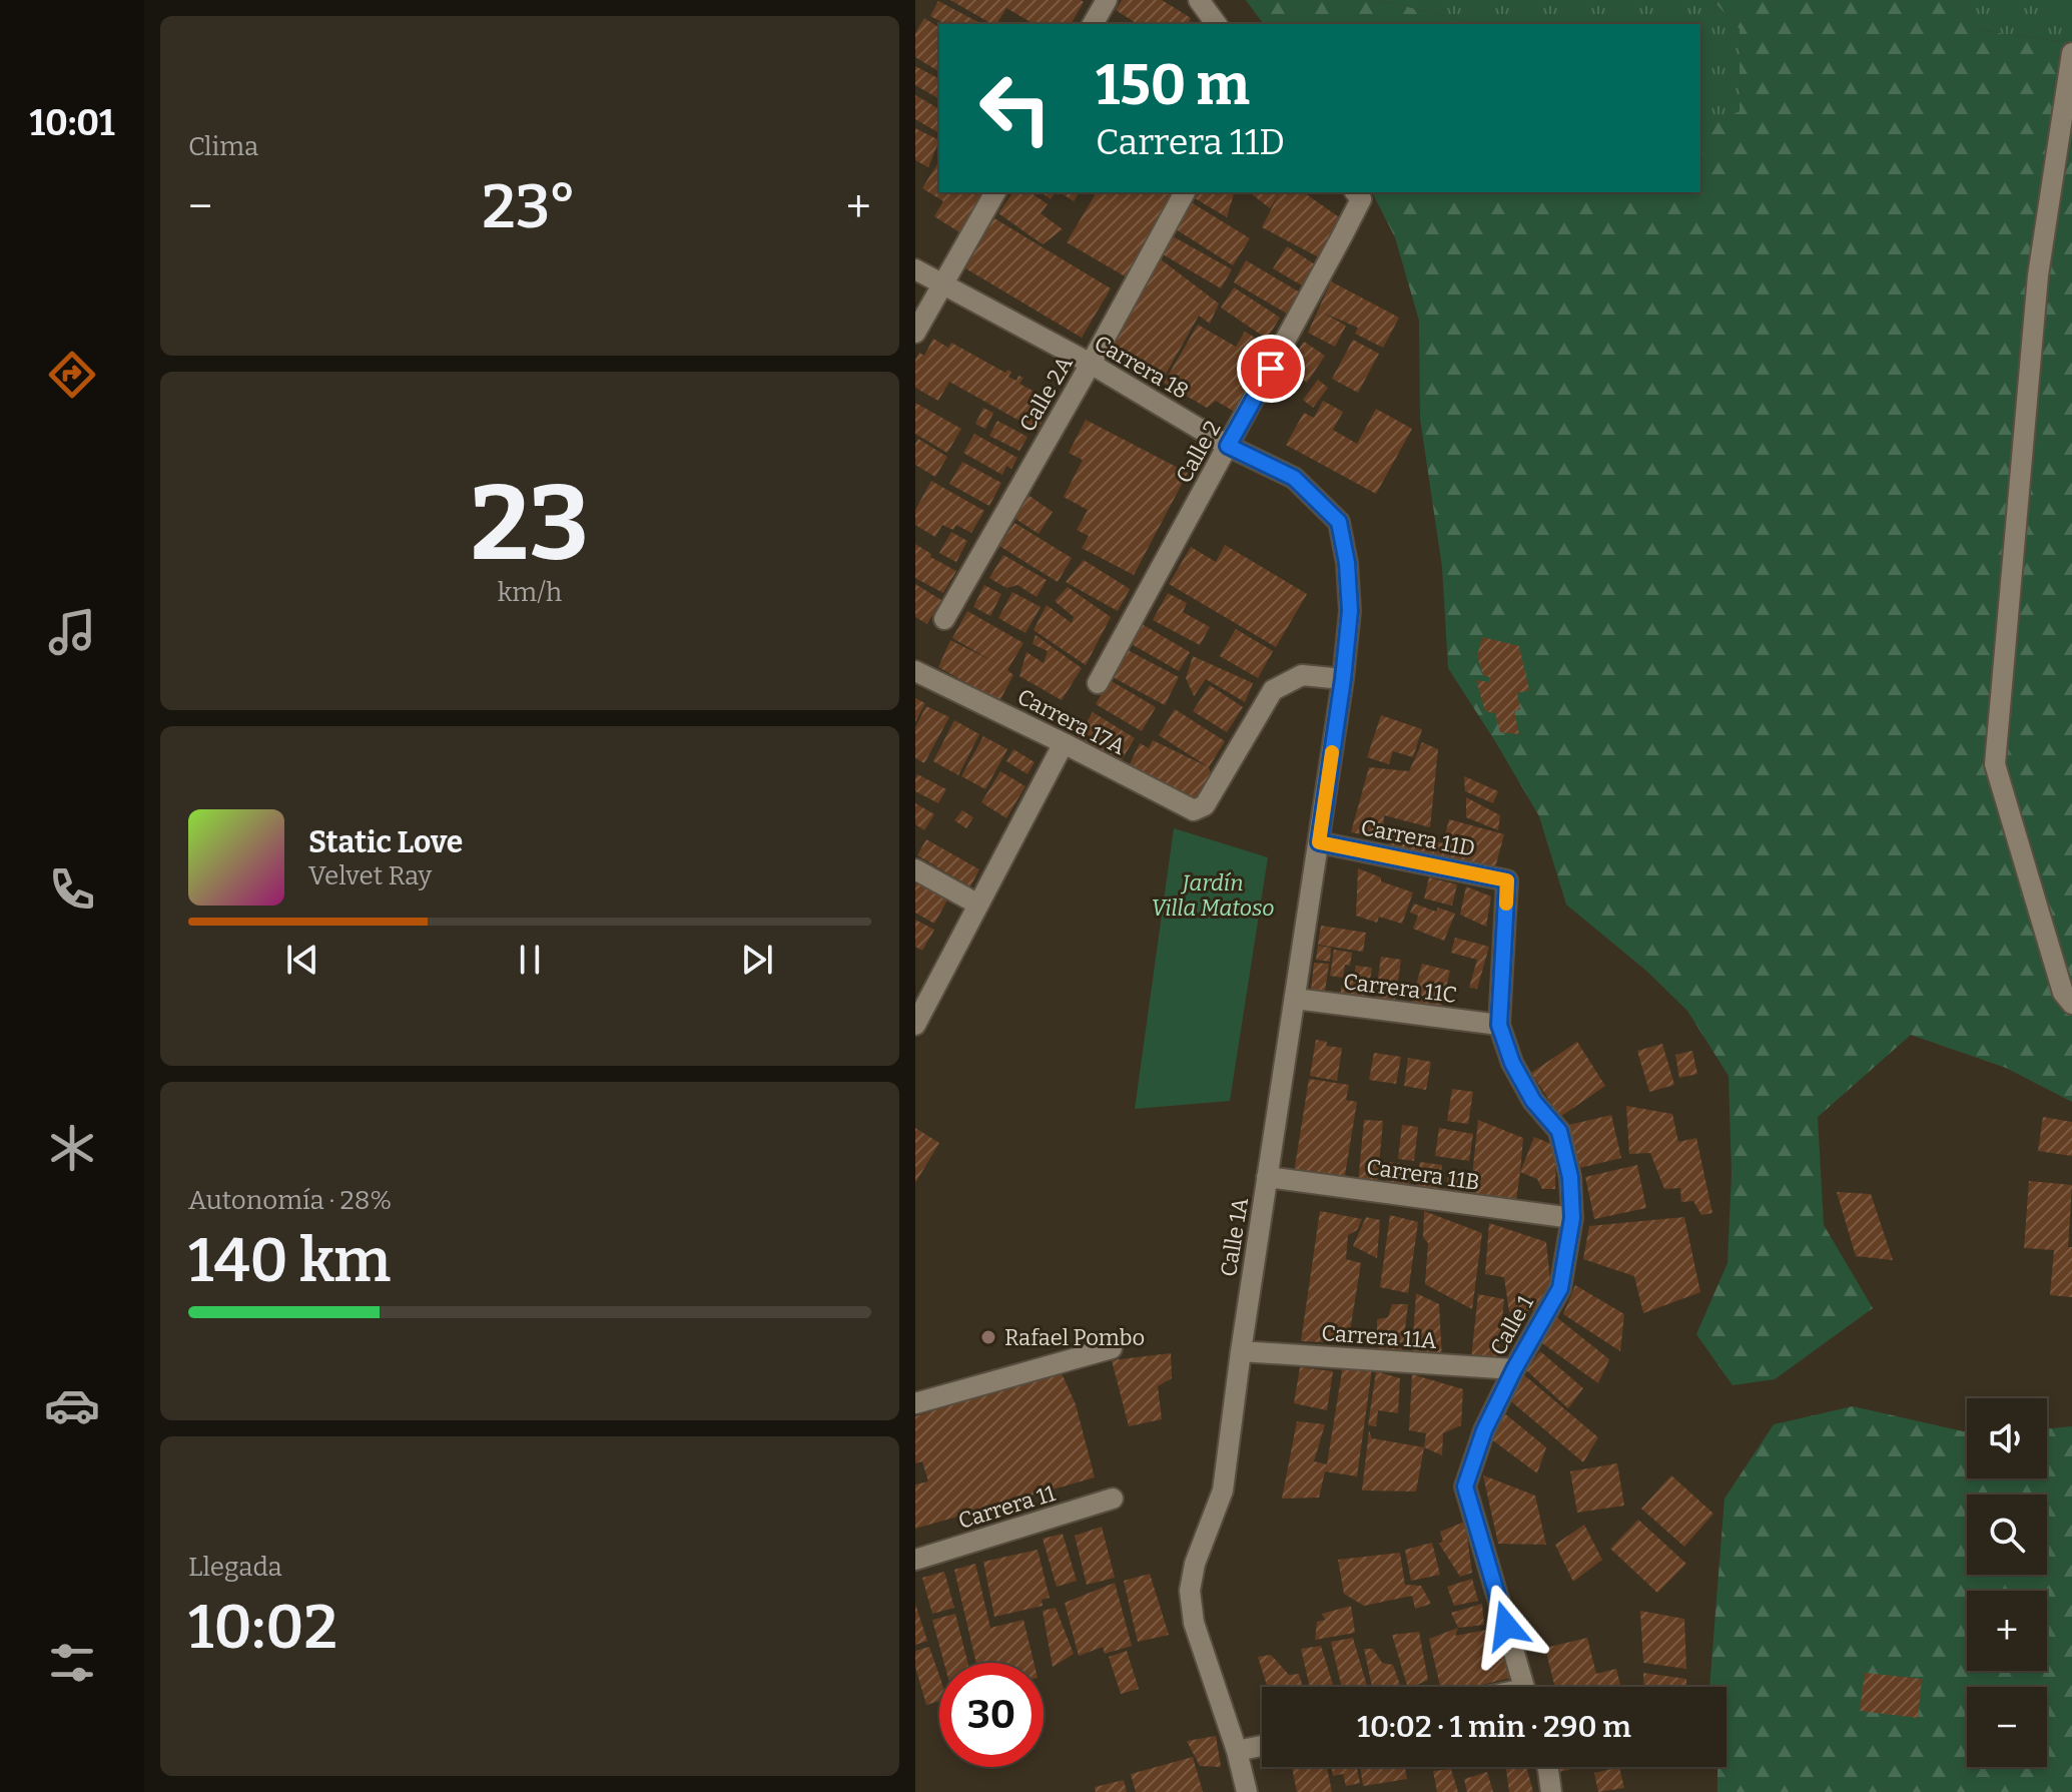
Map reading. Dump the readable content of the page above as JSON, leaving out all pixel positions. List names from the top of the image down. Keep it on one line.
{"streets":{"street":["Carrera 18","Calle 2A","Calle 2","Carrera 17A","Carrera 11D","Carrera 11C","Carrera 11B","Calle 1A","Calle 1","Carrera 11A","Carrera 11"]},"crossings":[["Carrera 18","Calle 2A"],["Carrera 18","Calle 2"],["Carrera 18","Calle 1A"],["Carrera 17A","Calle 1A"],["Carrera 11D","Calle 1A"],["Carrera 11D","Calle 1"],["Carrera 11C","Calle 1A"],["Carrera 11C","Calle 1"],["Carrera 11B","Calle 1A"],["Carrera 11B","Calle 1"],["Calle 1A","Carrera 11A"],["Calle 1","Carrera 11A"]],"parks":["Jardín Villa Matoso"],"places":["Rafael Pombo"],"page":{"tabs":"10:01","tile":["Clima",["23","km/h"],["Autonomía · 28%","140 km"],["Llegada","10:02"]],"turn":["150 m","Carrera 11D"],"heat":["−","23°","+"],"song":["Static Love","Velvet Ray"],"map_buttons":["+","−"],"limit":"30","trip":"10:02 · 1 min · 290 m"}}
